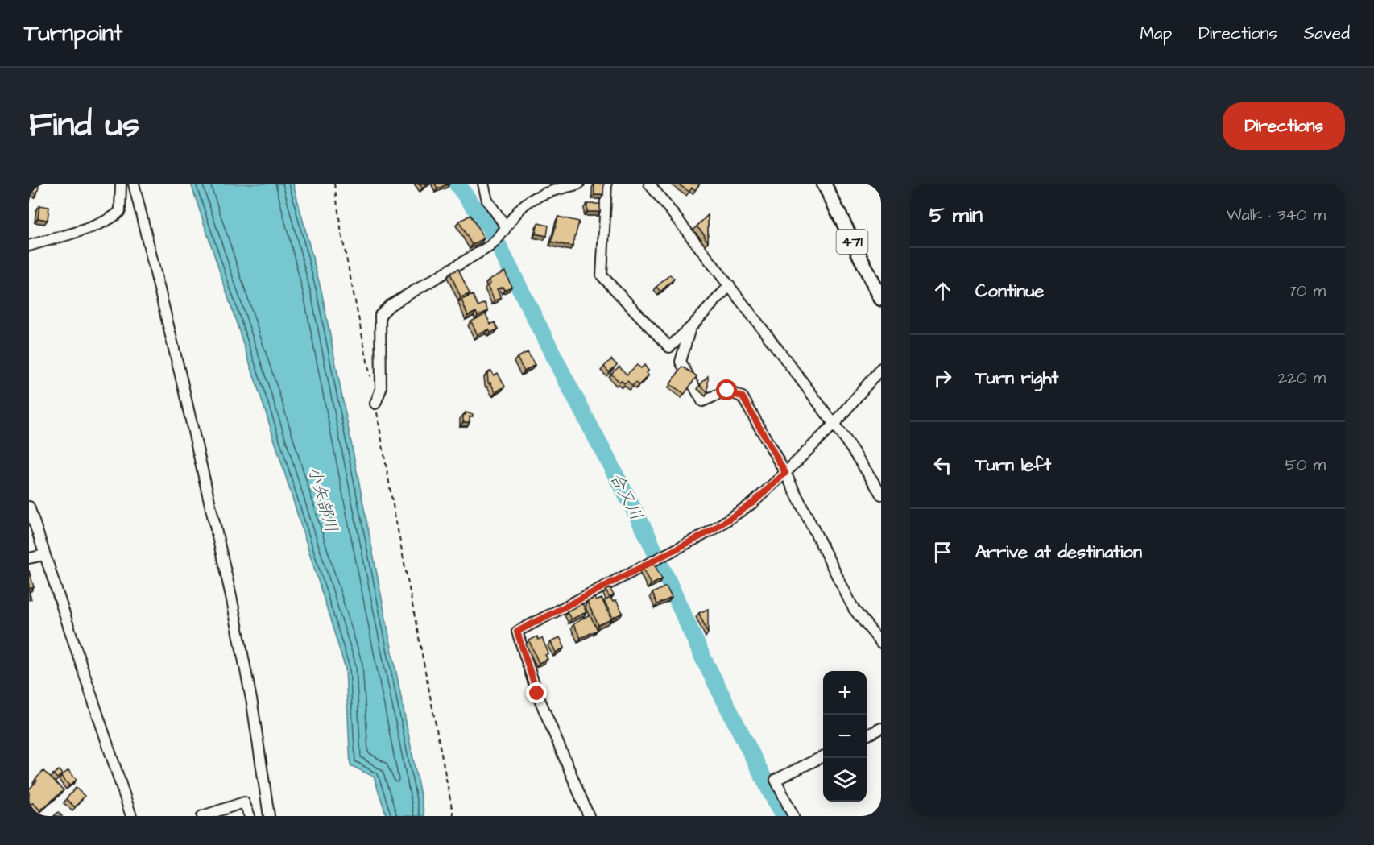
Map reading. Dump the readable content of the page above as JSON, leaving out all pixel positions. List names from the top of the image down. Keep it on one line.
{"streets":{"highway":["471"]},"water":["合又川","小矢部川"],"page":{"header":"Turnpoint","nav":["Map","Directions","Saved"],"title":"Find us","buttons":"Directions","heading":["5 min","Walk · 340 m"],"list":[["Continue","70 m"],["Turn right","220 m"],["Turn left","50 m"],"Arrive at destination"],"map_buttons":["+","−"]}}
